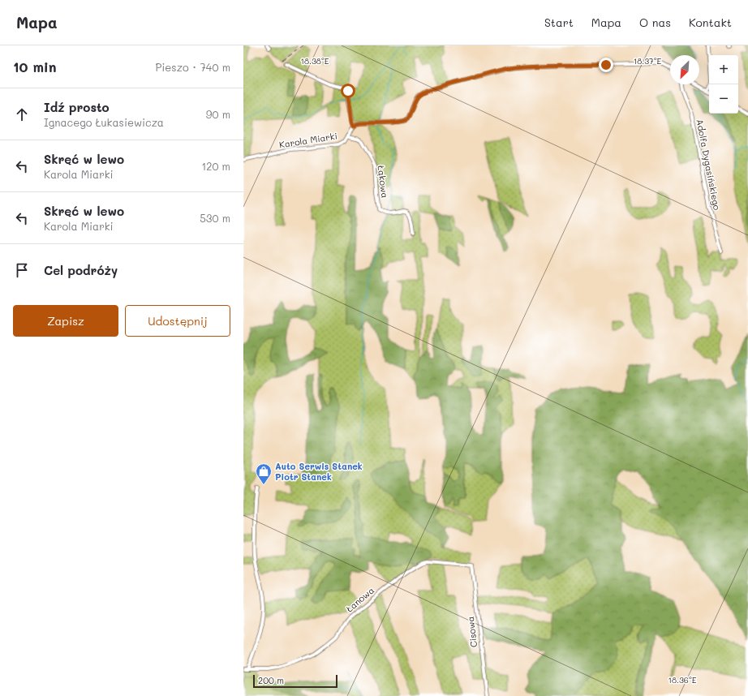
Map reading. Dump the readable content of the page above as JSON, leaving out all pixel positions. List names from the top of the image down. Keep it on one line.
{"streets":{"street":["Karola Miarki","Adolfa Dygasińskiego","Łąkowa","Łanowa","Cisowa"]},"crossings":[["Karola Miarki","Łąkowa"],["Łanowa","Cisowa"]],"places":{"shop":["Auto Serwis Stanek Piotr Stanek"]},"scale_bar":"200 m","north":"bottom left","page":{"header":"Mapa","nav":["Start","Mapa","O nas","Kontakt"],"heading":["10 min","Pieszo · 740 m"],"map_buttons":["+","−"],"list":[["Idź prosto","Ignacego Łukasiewicza","90 m"],["Skręć w lewo","Karola Miarki","120 m"],["Skręć w lewo","Karola Miarki","530 m"],"Cel podróży"],"buttons":["Zapisz","Udostępnij"],"scale":"200 m"},"coordinates":["18.37°E","18.38°E","18.36°E"]}
